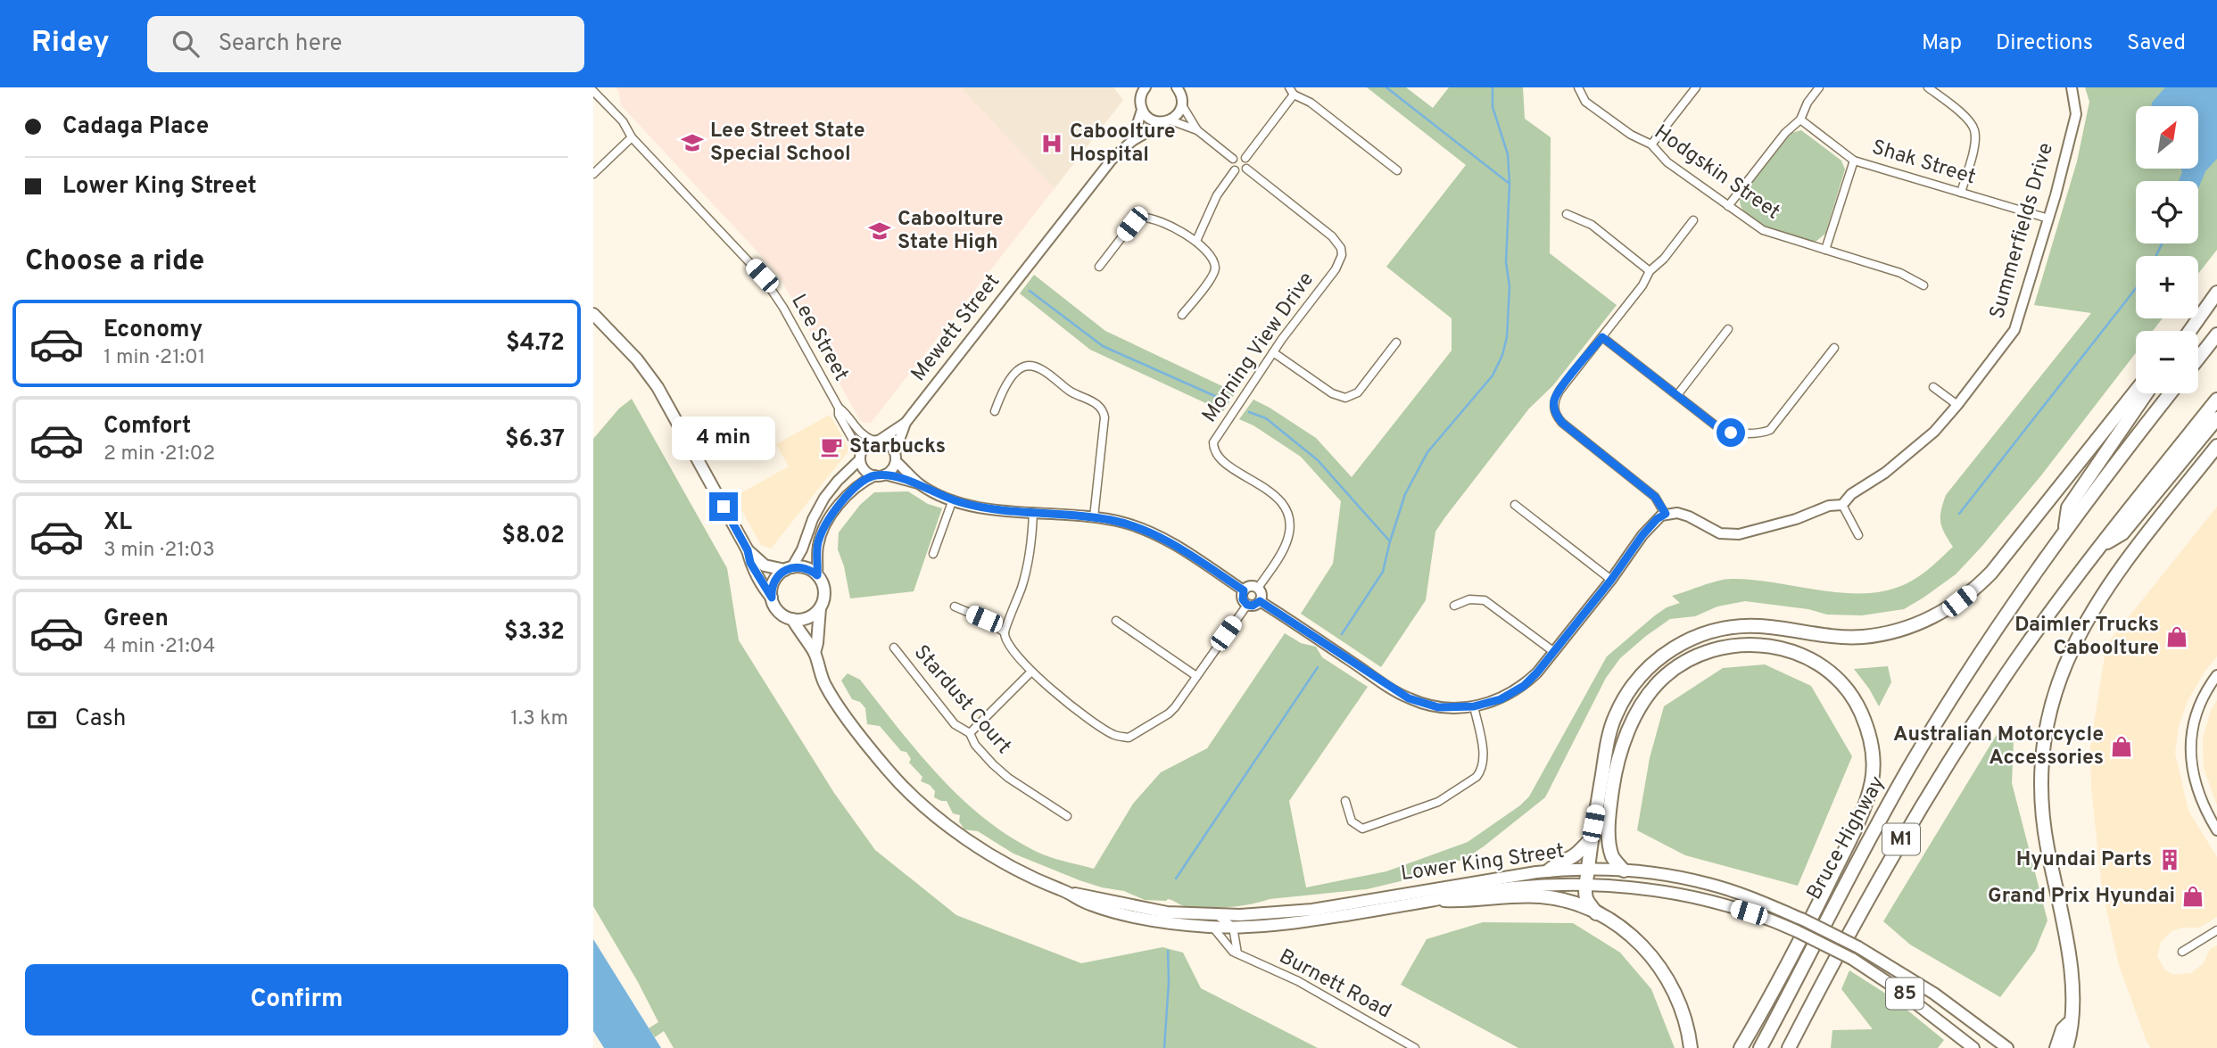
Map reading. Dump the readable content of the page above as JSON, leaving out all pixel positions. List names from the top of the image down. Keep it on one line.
{"streets":{"highway":["Bruce Highway","M1"],"main road":["Lower King Street","85"],"street":["Shak Street","Hodgskin Street","Summerfields Drive","Mewett Street","Lee Street","Morning View Drive","Stardust Court","Burnett Road"]},"crossings":[["Shak Street","Summerfields Drive"],["Mewett Street","Lee Street"],["Lower King Street","Burnett Road"]],"places":{"school or university":["Lee Street State Special School","Caboolture State High"],"hospital":["Caboolture Hospital"],"cafe":["Starbucks"],"shop":["Daimler Trucks Caboolture","Australian Motorcycle Accessories","Grand Prix Hyundai"],"building":["Hyundai Parts"]},"north":"top right","page":{"header":"Ridey","search":"Search here","nav":["Map","Directions","Saved"],"banner":["Cadaga Place","Lower King Street"],"map_buttons":["+","−"],"heading":"Choose a ride","list":[{"name":"Economy","note":"1 min · 21:01","value":"$4.72"},{"name":"Comfort","note":"2 min · 21:02","value":"$6.37"},{"name":"XL","note":"3 min · 21:03","value":"$8.02"},{"name":"Green","note":"4 min · 21:04","value":"$3.32"}],"bubble":"4 min","pay":["Cash","1.3 km"],"buttons":"Confirm"}}
